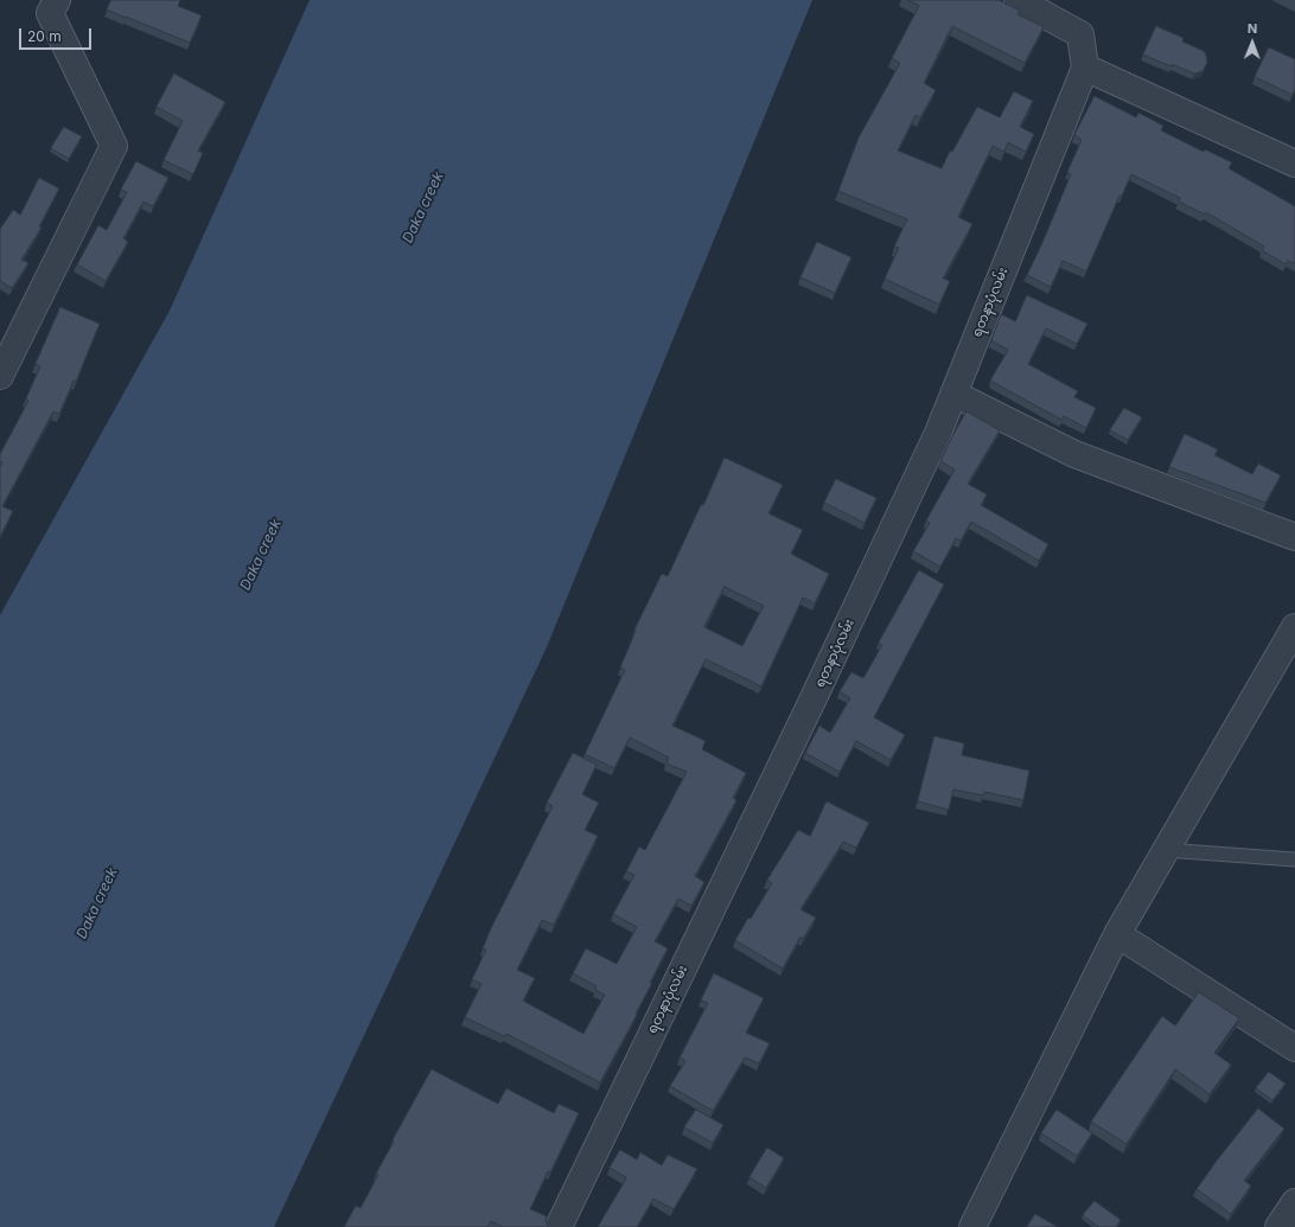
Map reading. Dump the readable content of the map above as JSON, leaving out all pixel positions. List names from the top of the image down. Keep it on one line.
{"streets":{"street":["ရတနာပုံလမ်း"]},"water":["Daka creek"],"scale_bar":"20 m","north":"top"}
